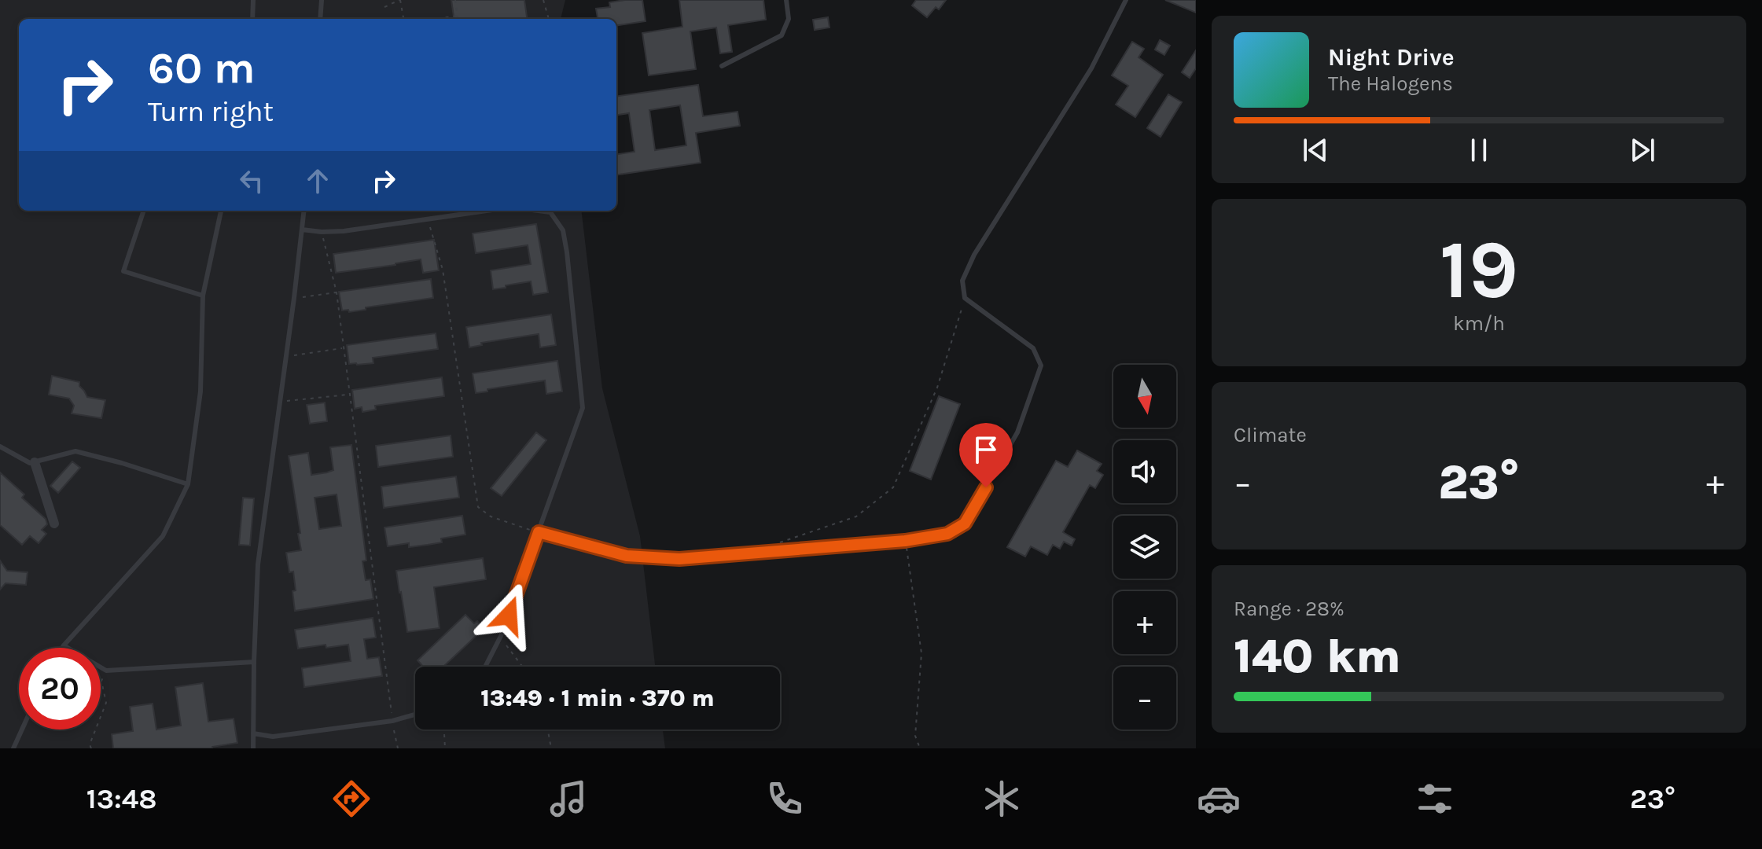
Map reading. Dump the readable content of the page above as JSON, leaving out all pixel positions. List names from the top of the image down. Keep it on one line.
{"north":"bottom","page":{"turn":["60 m","Turn right"],"song":["Night Drive","The Halogens"],"tile":[["19","km/h"],"Climate",["Range · 28%","140 km"]],"map_buttons":["+","−"],"heat":["−","23°","+"],"limit":"20","trip":"13:49 · 1 min · 370 m","tabs":["13:48","23°"]}}
